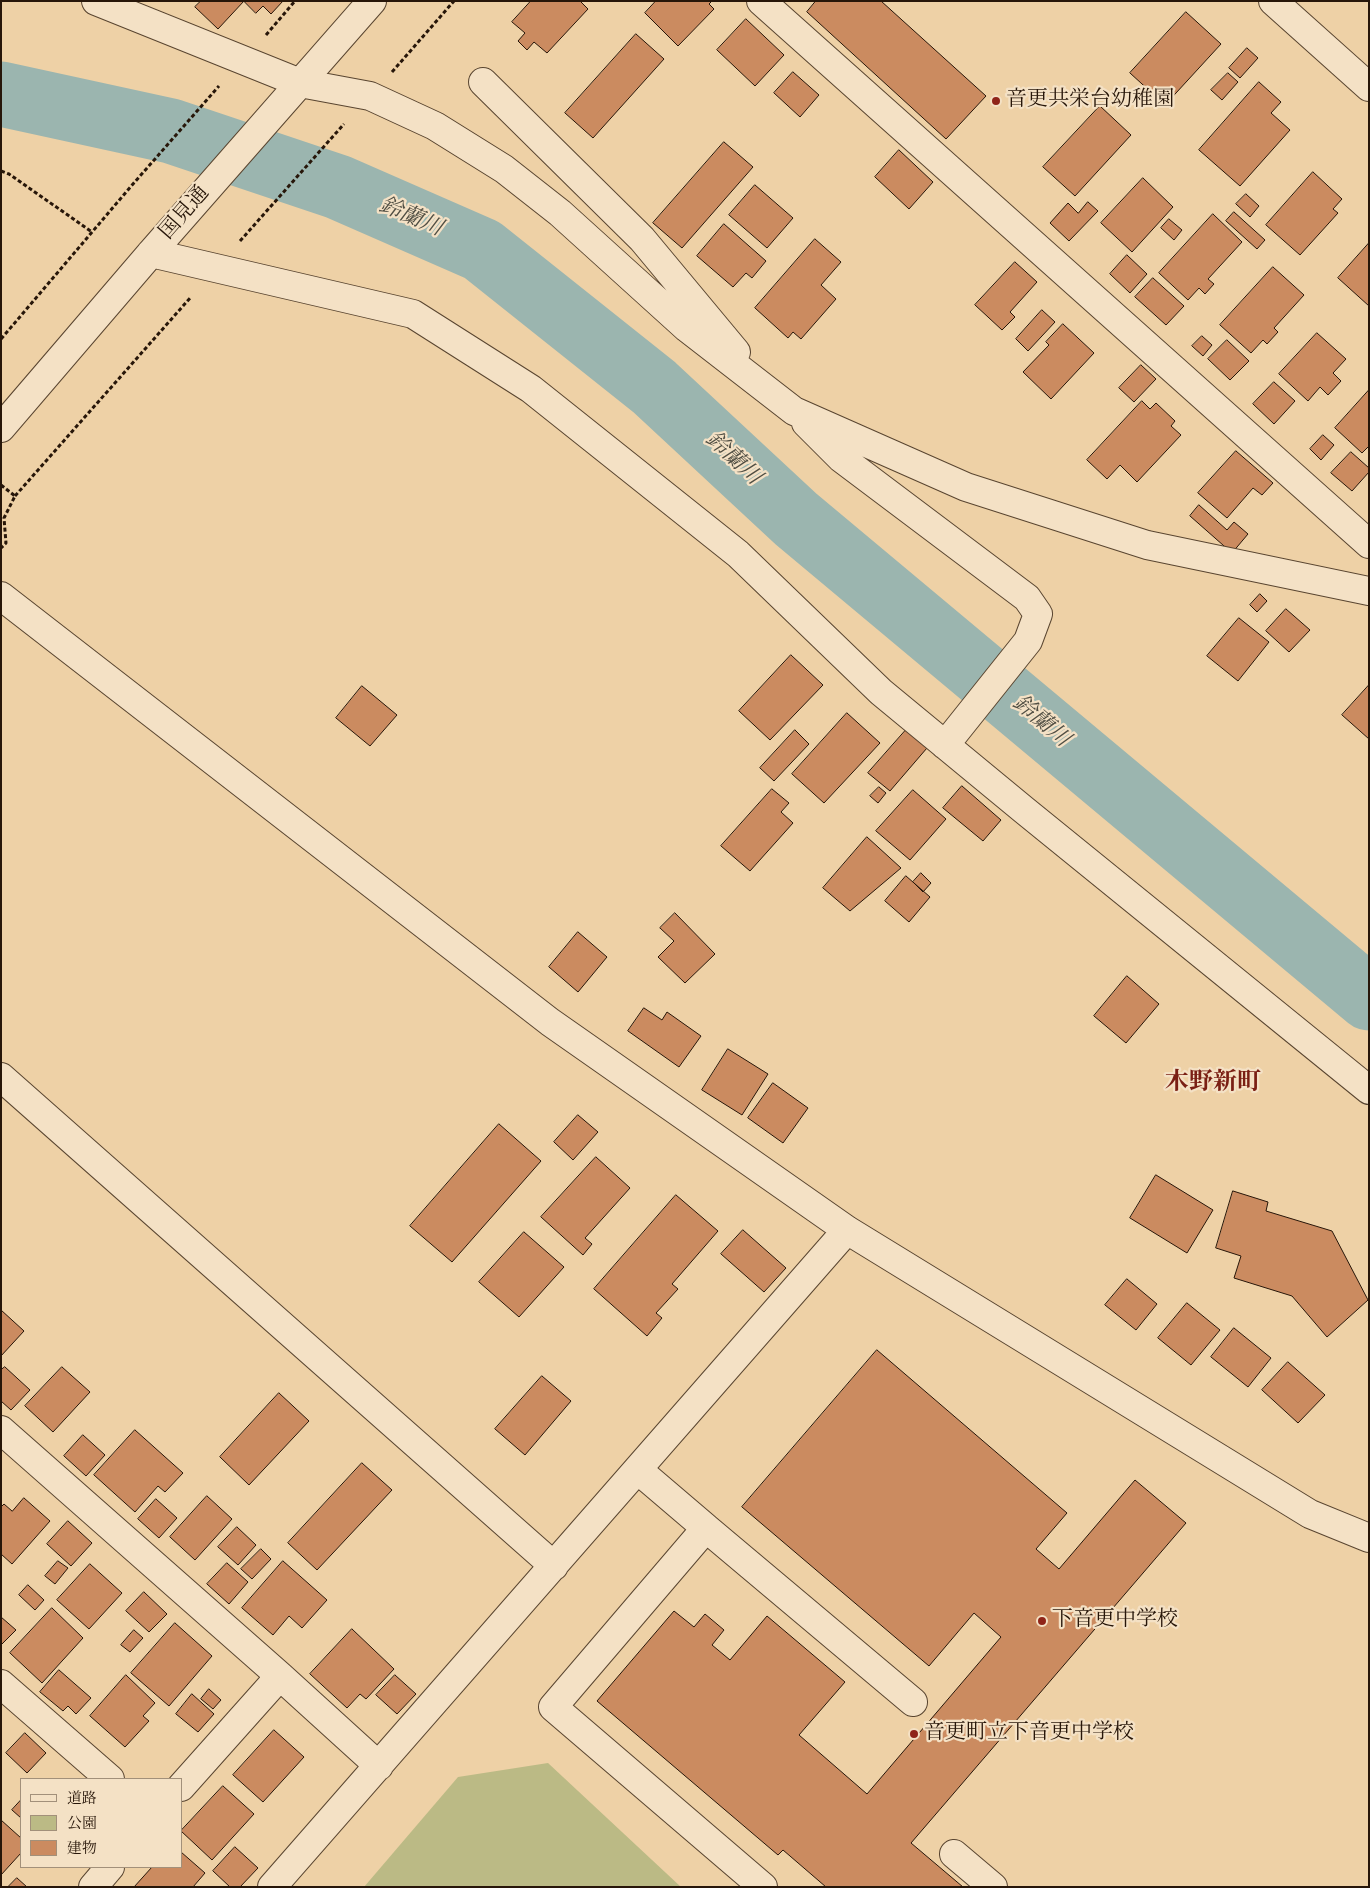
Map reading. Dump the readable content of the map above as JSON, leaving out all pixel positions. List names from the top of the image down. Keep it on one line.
{"streets":{"street":["国見通"]},"districts":["木野新町"],"water":["鈴蘭川"],"places":["音更共栄台幼稚園","下音更中学校","音更町立下音更中学校"],"legend":["道路","公園","建物"]}
